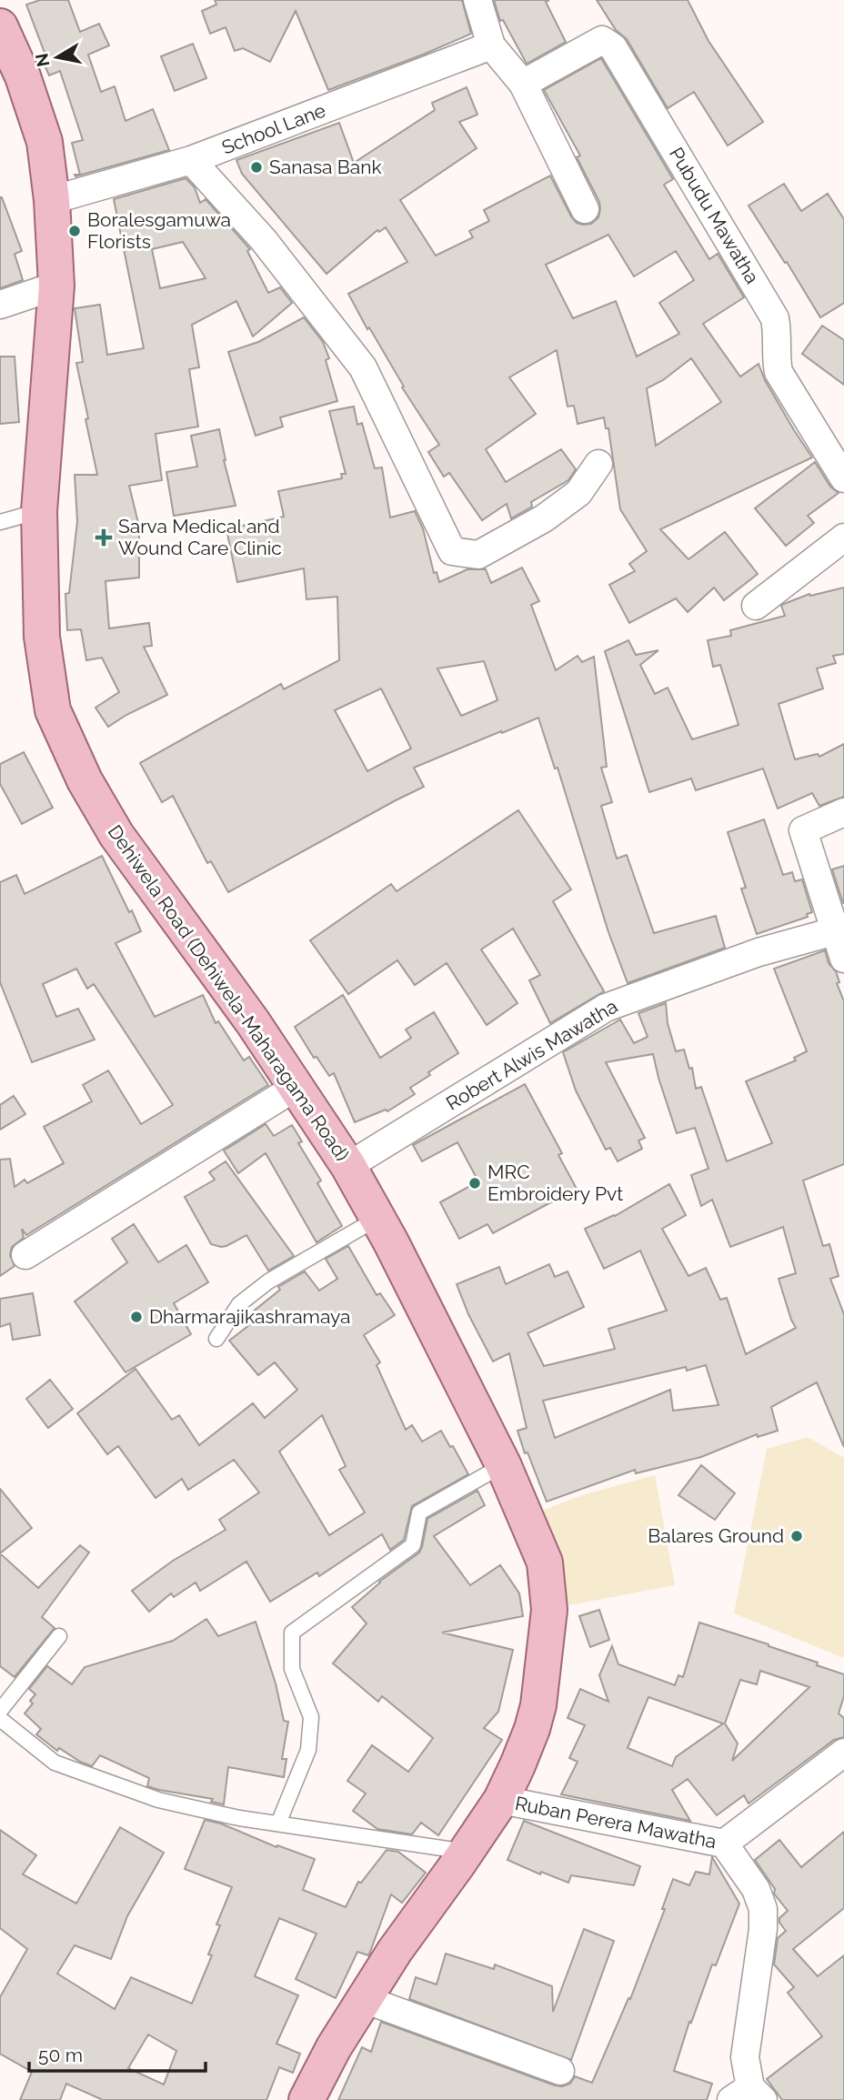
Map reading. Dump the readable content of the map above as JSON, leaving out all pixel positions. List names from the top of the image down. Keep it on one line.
{"streets":{"main road":["Dehiwela Road (Dehiwela-Maharagama Road)"],"street":["School Lane","Pubudu Mawatha","Robert Alwis Mawatha","Ruban Perera Mawatha"]},"crossings":[["School Lane","Dehiwela Road (Dehiwela-Maharagama Road)"],["Dehiwela Road (Dehiwela-Maharagama Road)","Robert Alwis Mawatha"],["Dehiwela Road (Dehiwela-Maharagama Road)","Ruban Perera Mawatha"]],"places":{"other":["Sanasa Bank","Boralesgamuwa Florists","MRC Embroidery Pvt","Dharmarajikashramaya","Balares Ground"],"health":["Sarva Medical and Wound Care Clinic"]},"scale_bar":"50 m","north":"left"}
